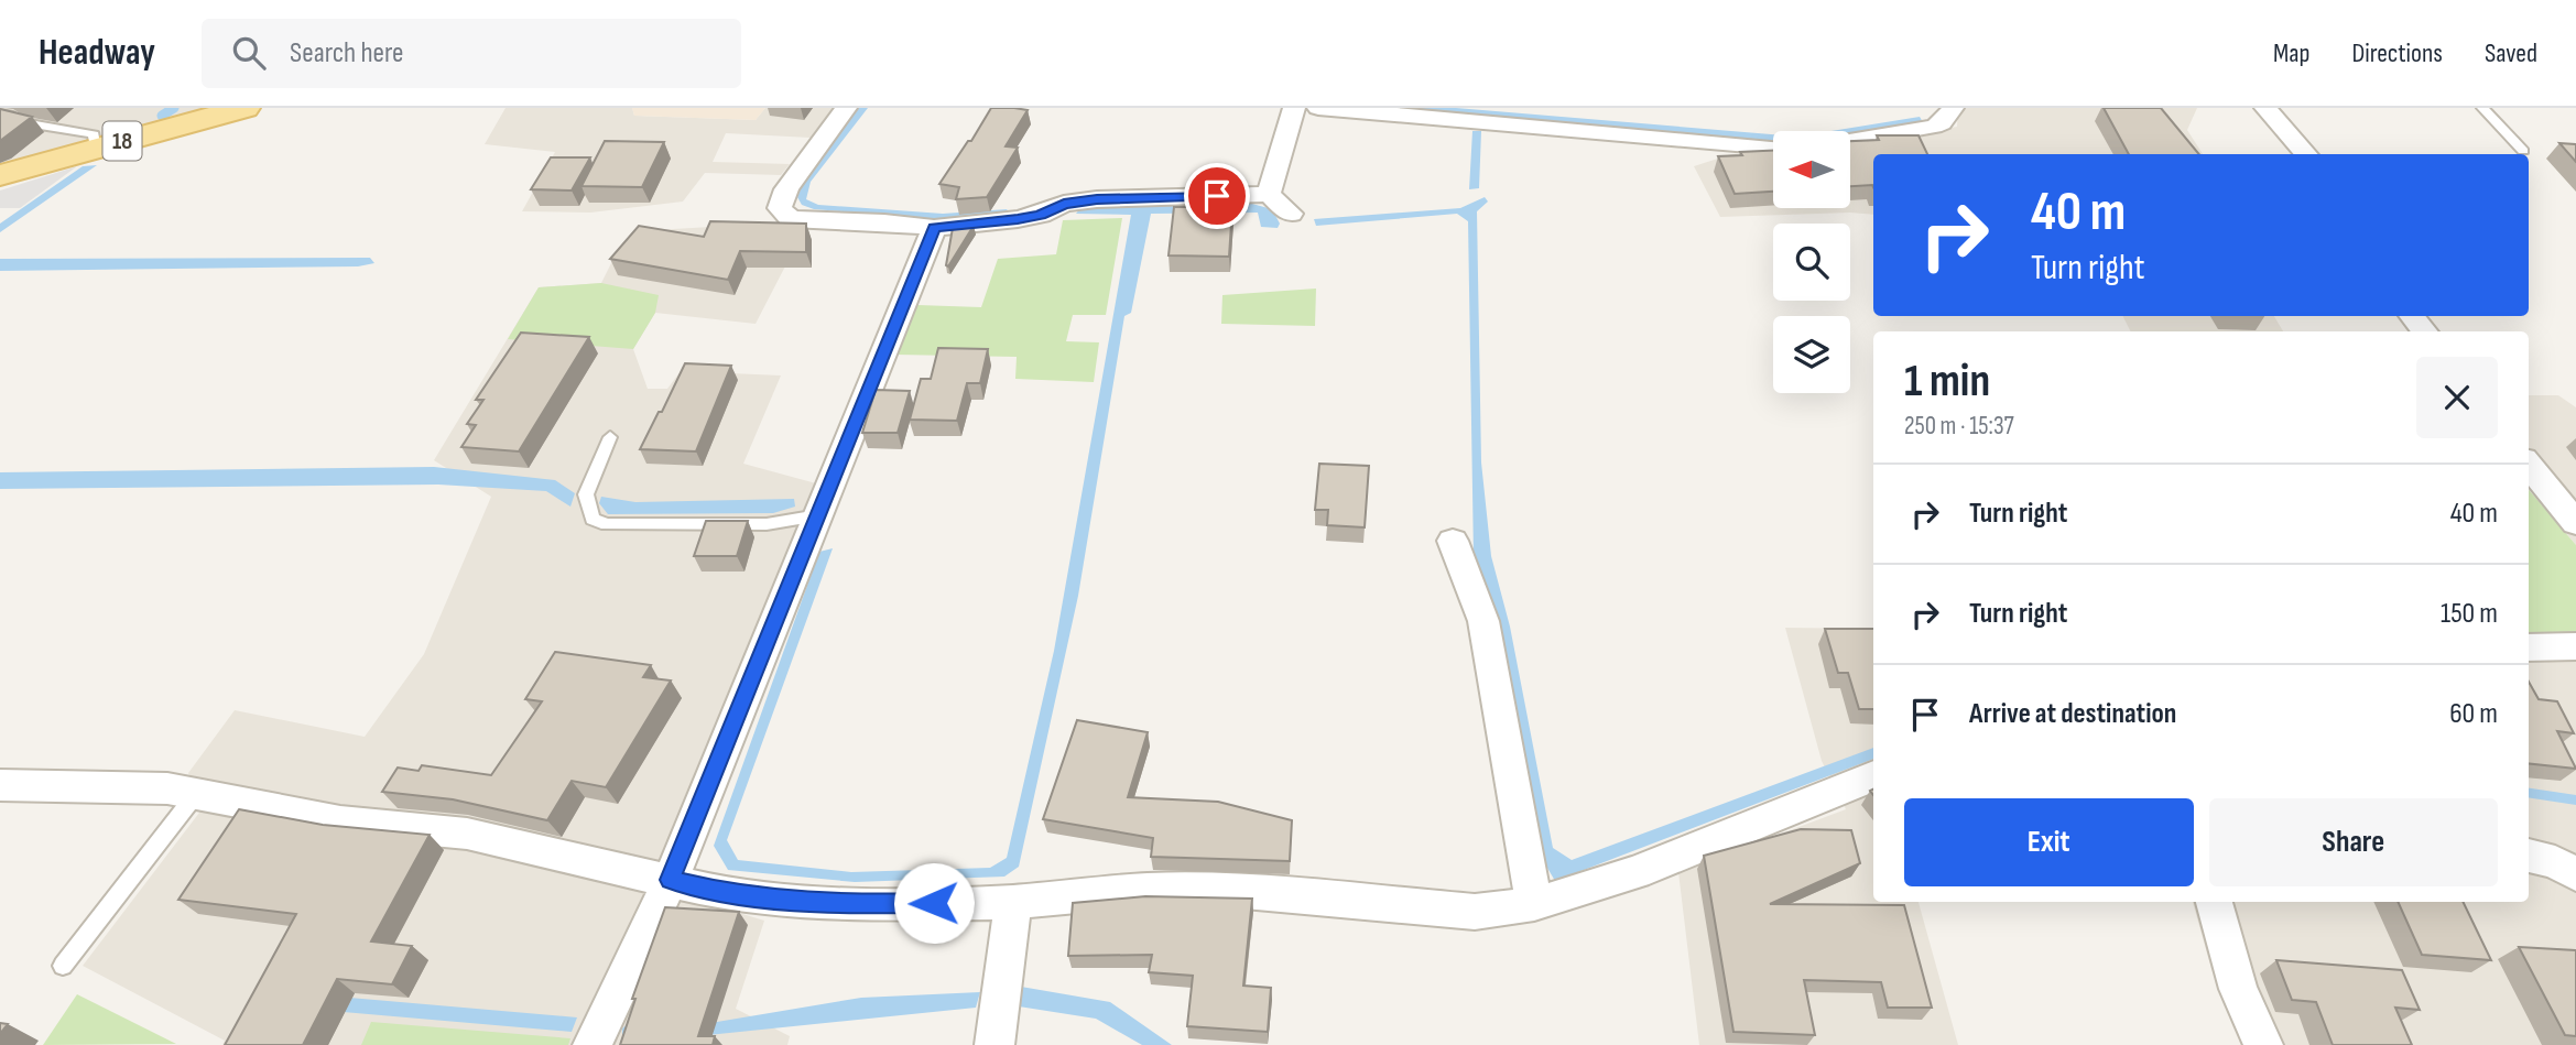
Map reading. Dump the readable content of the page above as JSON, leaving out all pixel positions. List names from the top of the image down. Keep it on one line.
{"streets":{"main road":["18"]},"north":"left","page":{"header":"Headway","search":"Search here","nav":["Map","Directions","Saved"],"turn":["40 m","Turn right"],"heading":["1 min","250 m · 15:37"],"list":[{"name":"Turn right","value":"40 m"},{"name":"Turn right","value":"150 m"},{"name":"Arrive at destination","value":"60 m"}],"buttons":["Exit","Share"]}}
